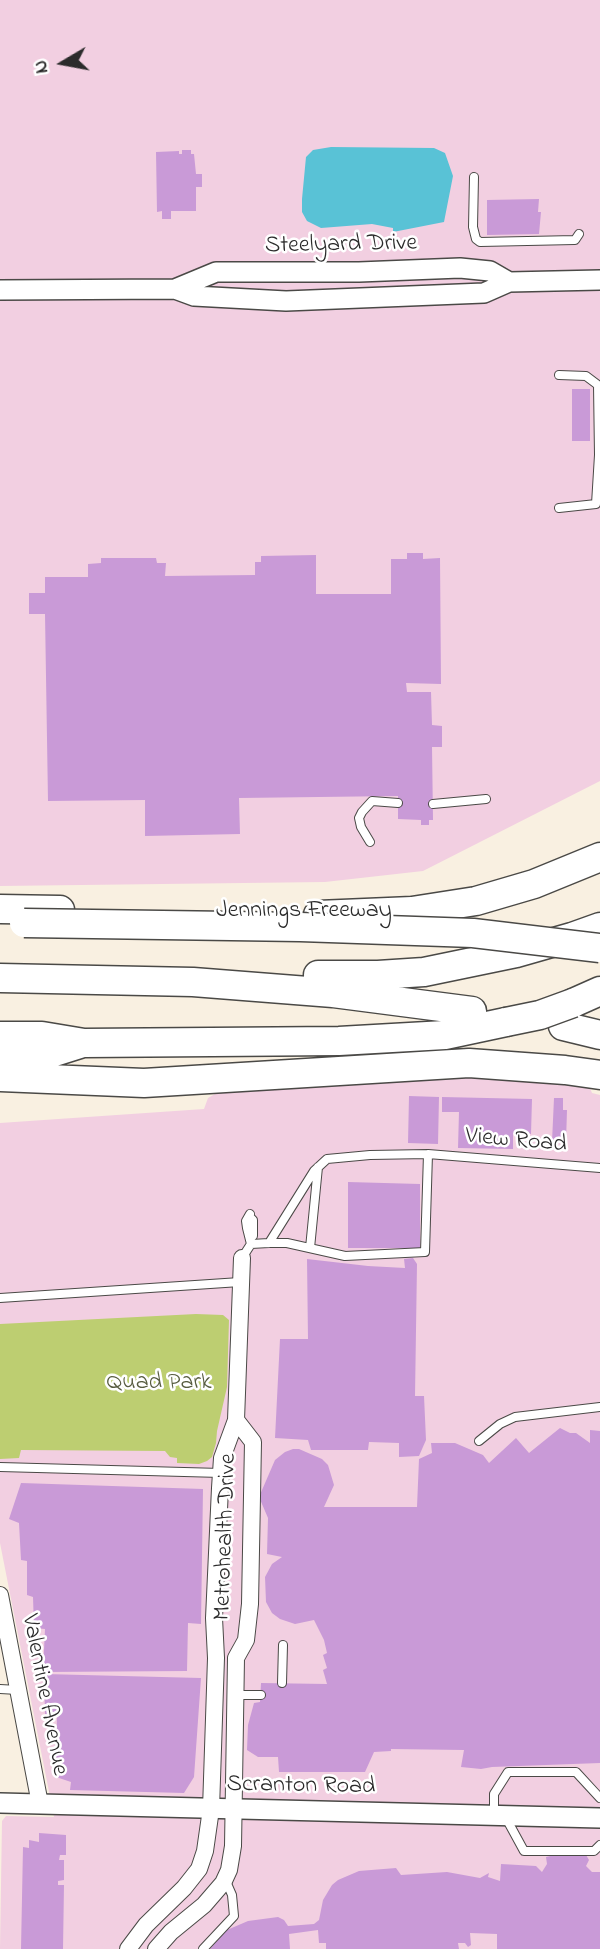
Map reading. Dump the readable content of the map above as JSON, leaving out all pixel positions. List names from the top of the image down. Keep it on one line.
{"streets":{"highway":["Jennings Freeway"],"street":["Steelyard Drive","Metrohealth Drive","Valentine Avenue","Scranton Road"],"lane":["View Road"]},"crossings":[["Metrohealth Drive","Scranton Road"],["Valentine Avenue","Scranton Road"]],"parks":["Quad Park"],"north":"left"}
